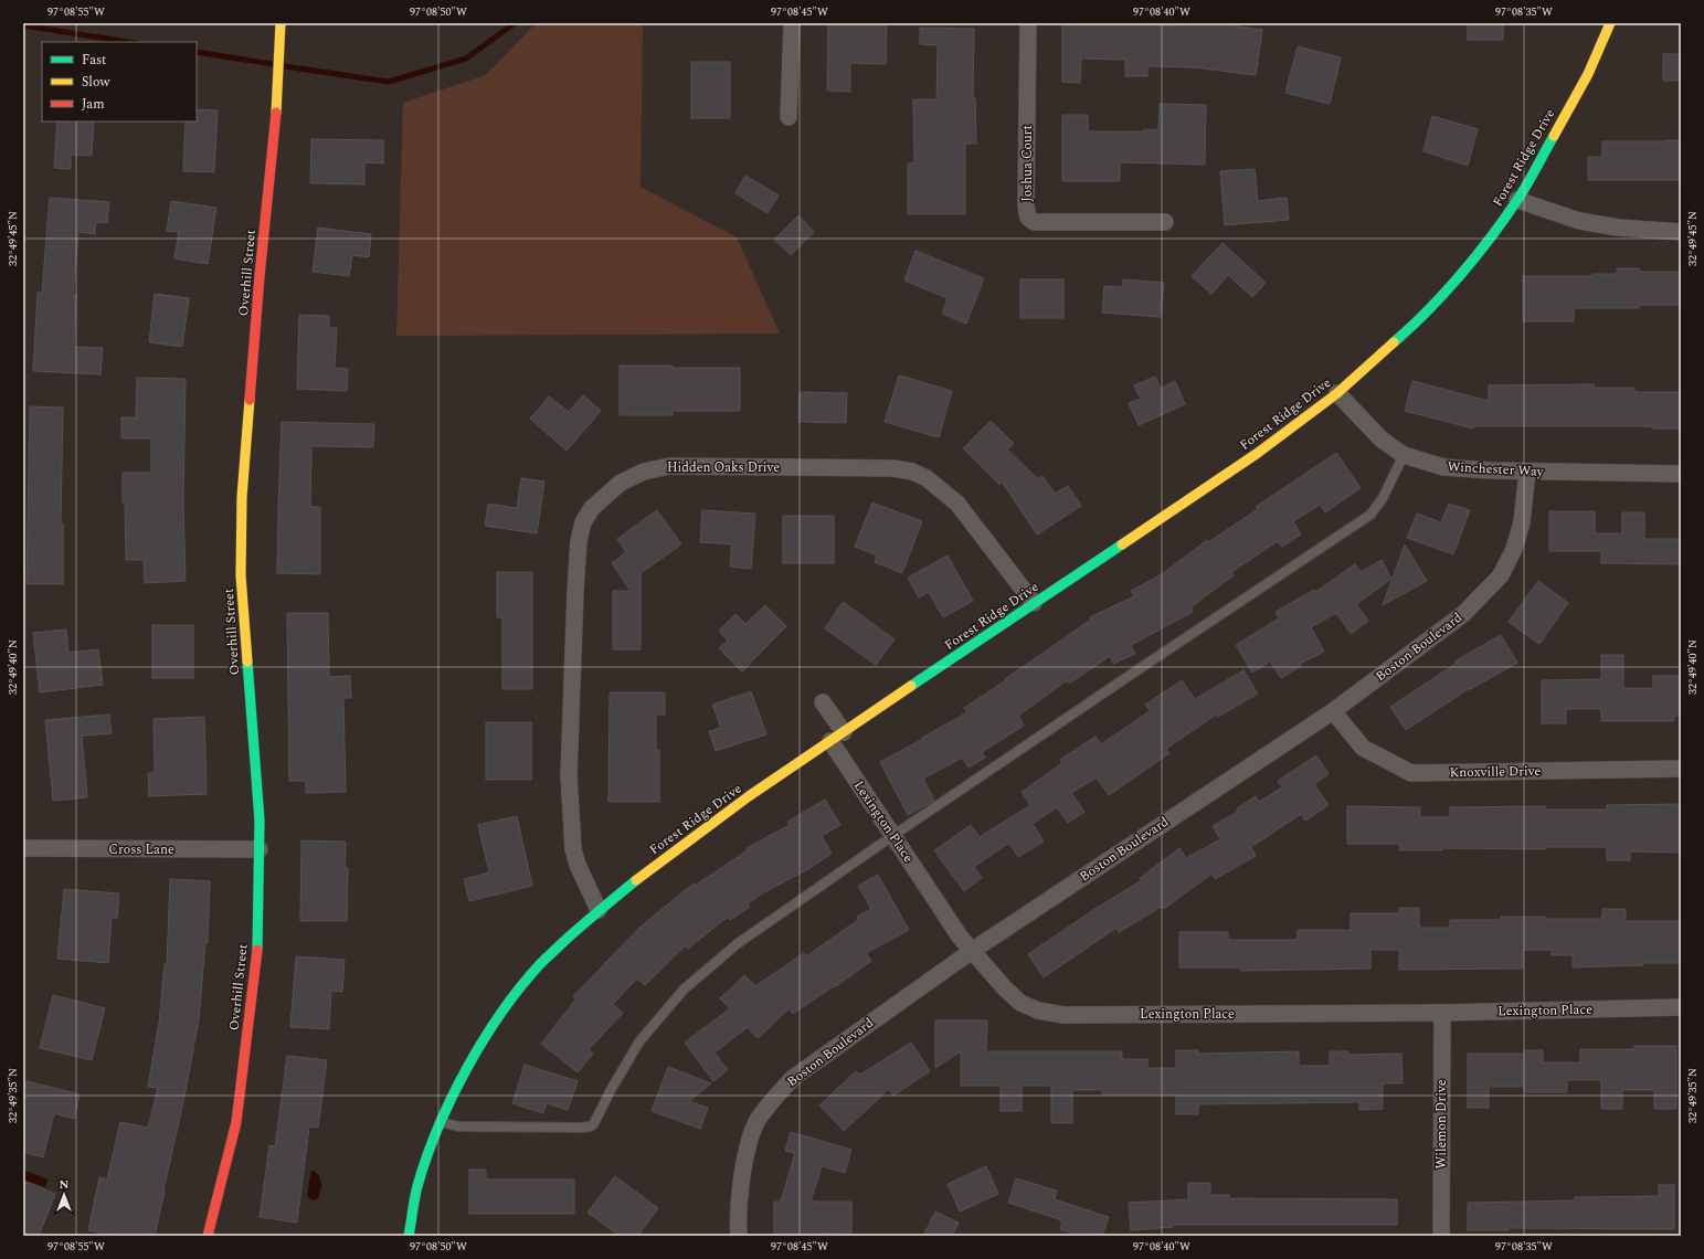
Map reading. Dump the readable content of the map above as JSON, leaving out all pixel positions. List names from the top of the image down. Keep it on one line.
{"streets":{"main road":["Forest Ridge Drive","Overhill Street"],"street":["Joshua Court","Hidden Oaks Drive","Winchester Way","Boston Boulevard","Knoxville Drive","Lexington Place","Cross Lane","Wilemon Drive"]},"crossings":[["Forest Ridge Drive","Hidden Oaks Drive"],["Forest Ridge Drive","Winchester Way"],["Forest Ridge Drive","Lexington Place"],["Overhill Street","Cross Lane"],["Winchester Way","Boston Boulevard"],["Boston Boulevard","Knoxville Drive"],["Boston Boulevard","Lexington Place"],["Lexington Place","Wilemon Drive"]],"legend":["Fast","Slow","Jam"],"north":"top","coordinates":["97°08'55\"W","97°08'50\"W","97°08'45\"W","97°08'40\"W","97°08'35\"W","32°49'45\"N","32°49'40\"N","32°49'35\"N"]}
